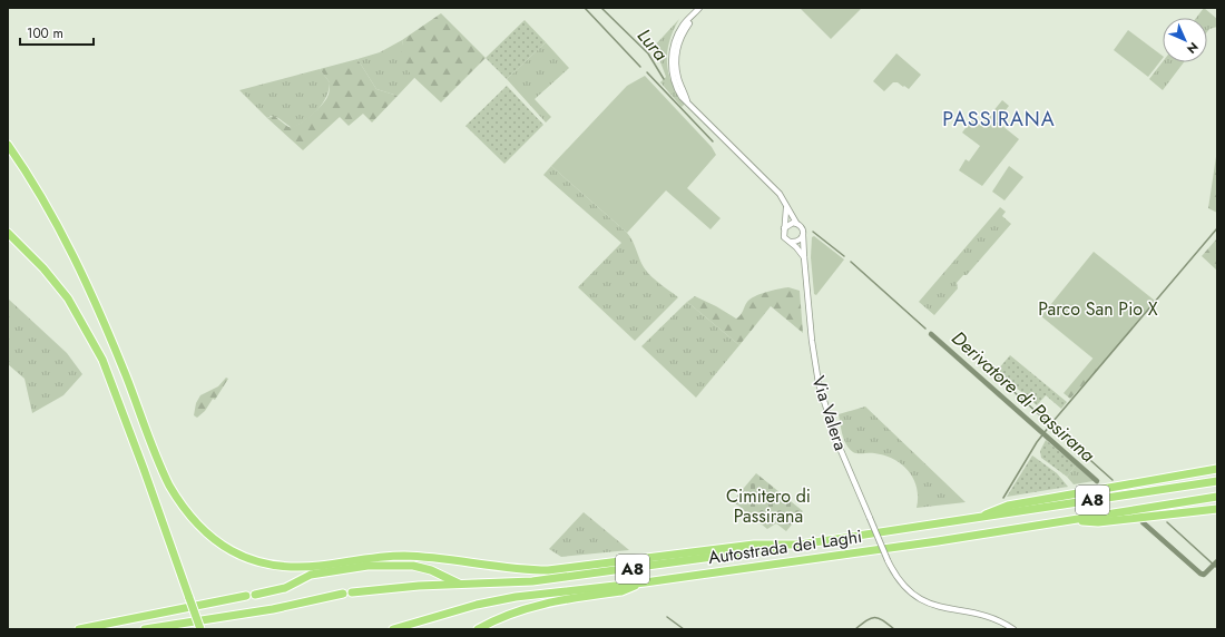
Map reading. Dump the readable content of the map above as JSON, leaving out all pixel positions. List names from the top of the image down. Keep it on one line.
{"streets":{"highway":["A8","Autostrada dei Laghi"],"street":["Via Valera"]},"districts":["PASSIRANA"],"water":["Lura","Derivatore di Passirana"],"parks":["Parco San Pio X","Cimitero di Passirana"],"scale_bar":"100 m","north":"bottom right"}
